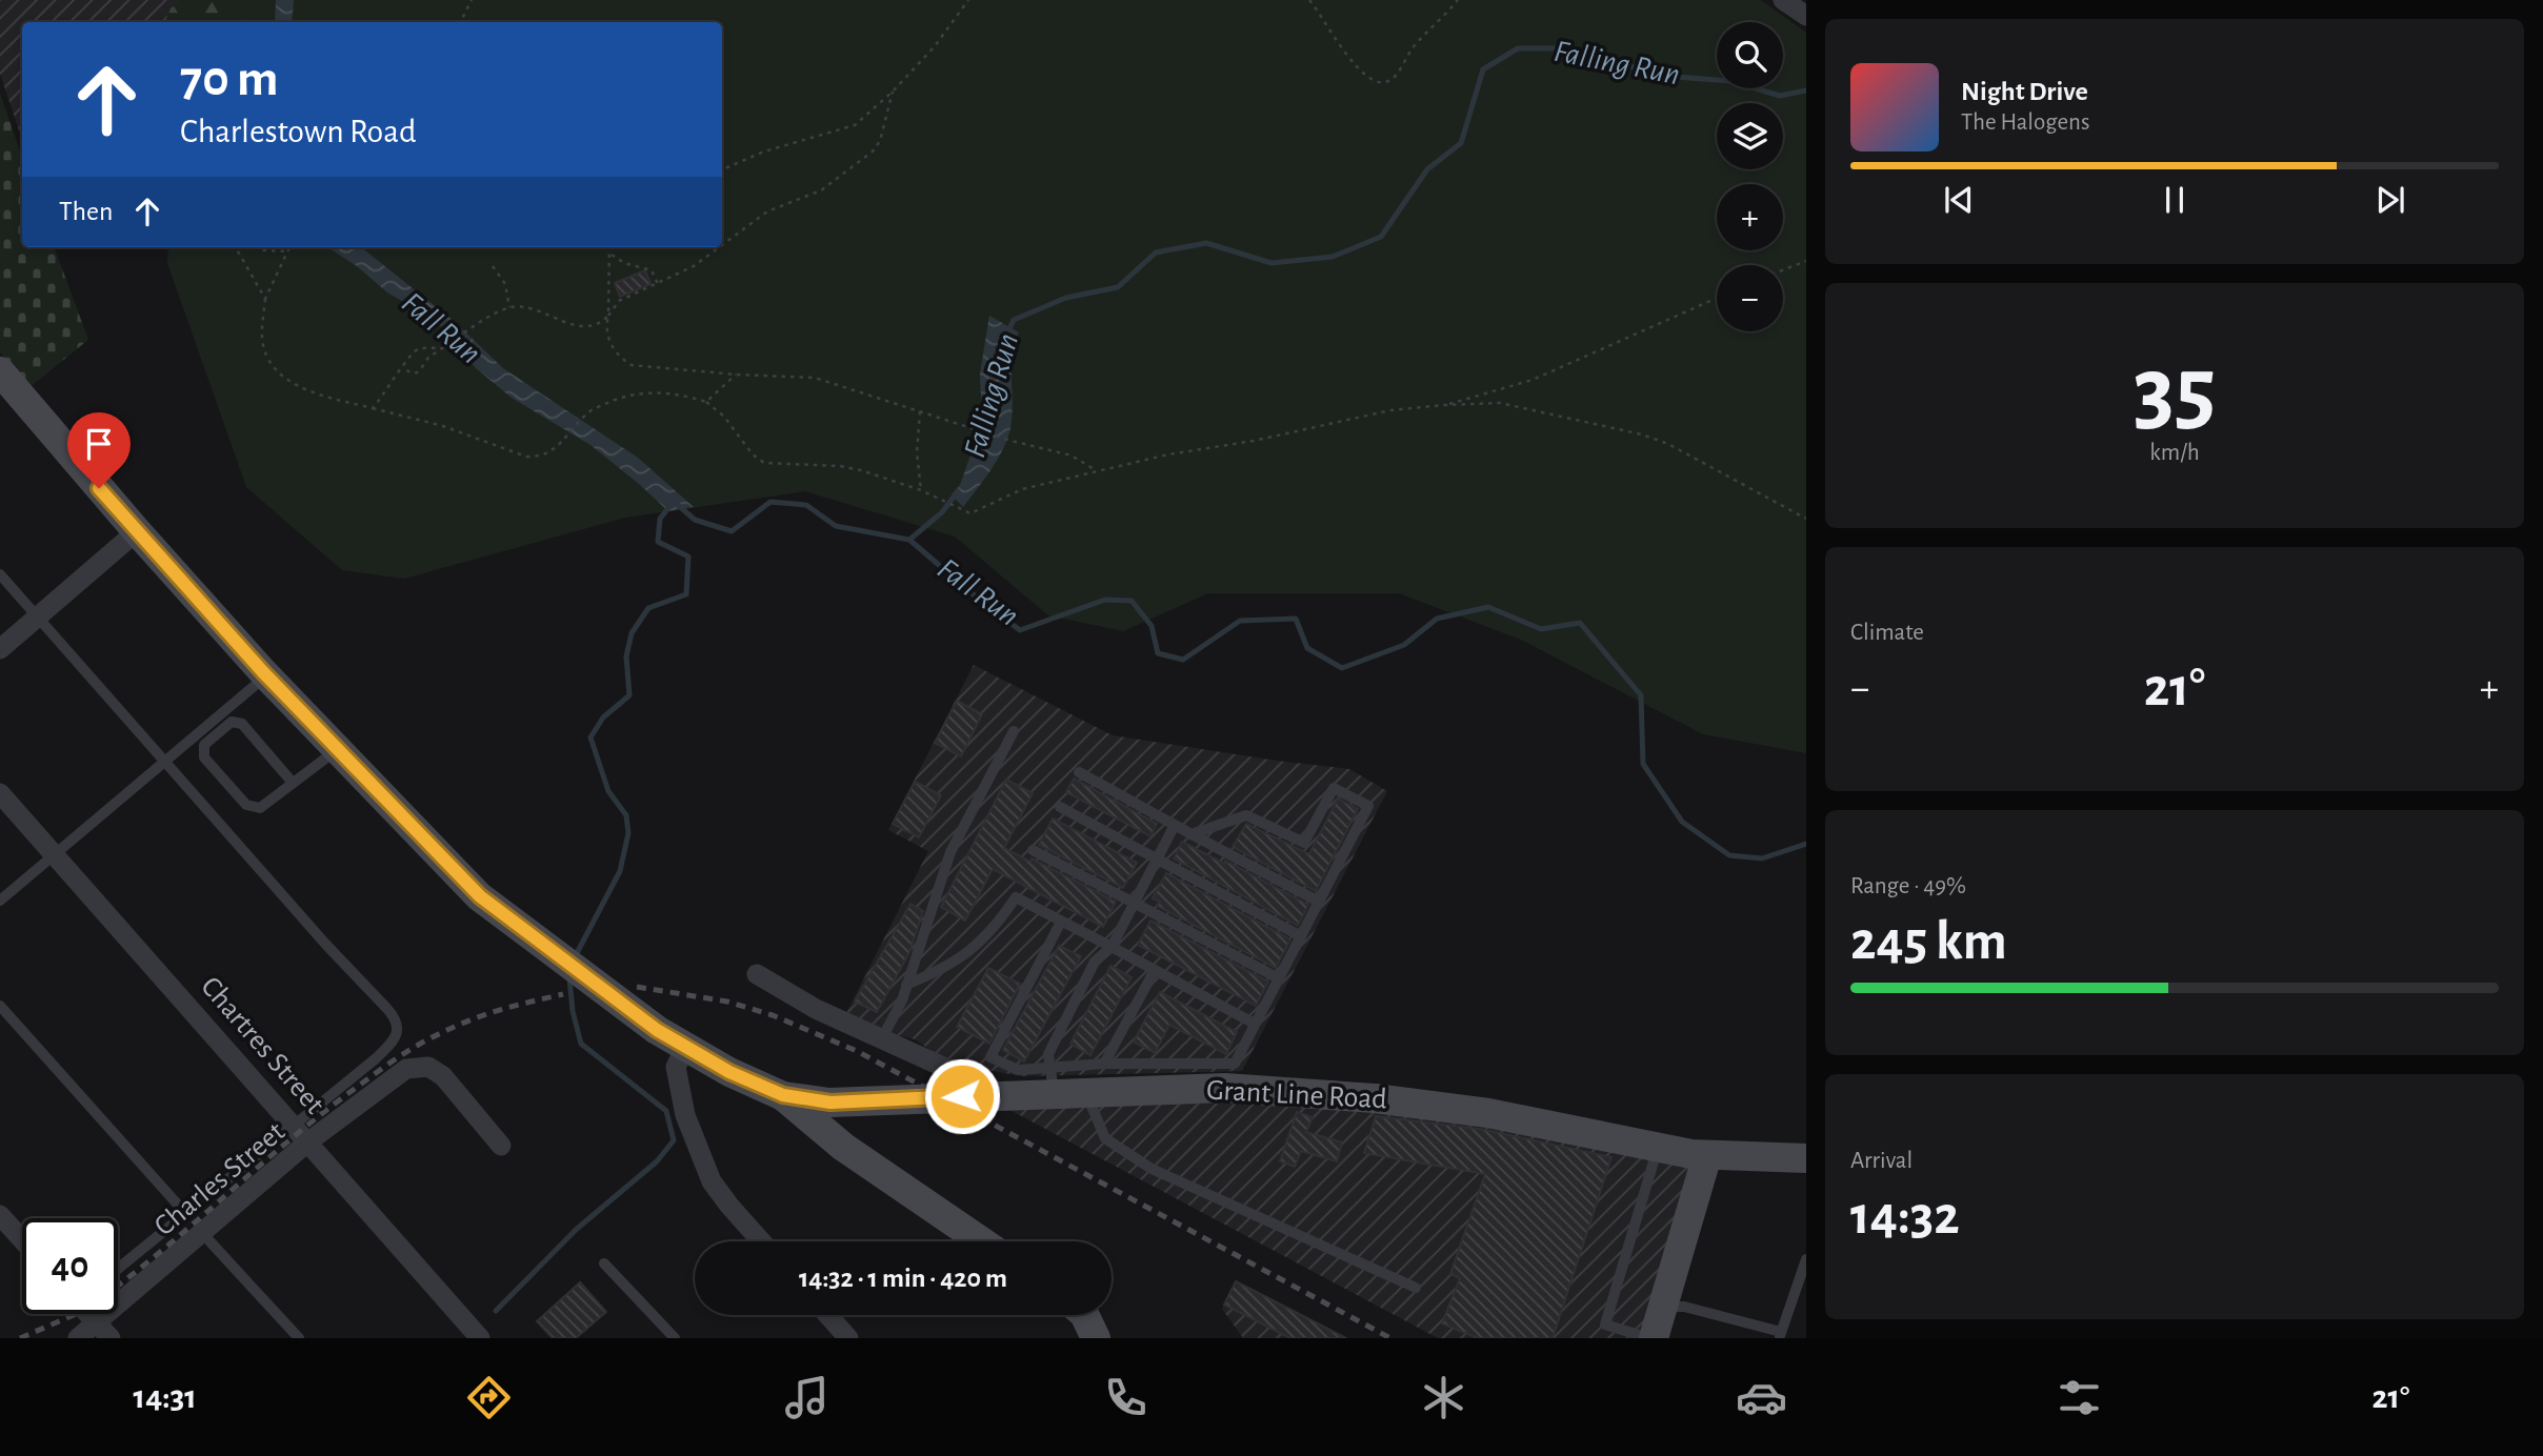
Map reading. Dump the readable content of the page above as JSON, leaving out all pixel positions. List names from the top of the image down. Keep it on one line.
{"streets":{"street":["Chartres Street","Grant Line Road","Charles Street"]},"crossings":[["Chartres Street","Charles Street"]],"water":["Falling Run","Fall Run"],"page":{"map_buttons":["+","−"],"turn":["70 m","Charlestown Road"],"song":["Night Drive","The Halogens"],"then":"Then","tile":[["35","km/h"],"Climate",["Range · 49%","245 km"],["Arrival","14:32"]],"heat":["−","21°","+"],"limit":"40","trip":"14:32 · 1 min · 420 m","tabs":["14:31","21°"]}}
